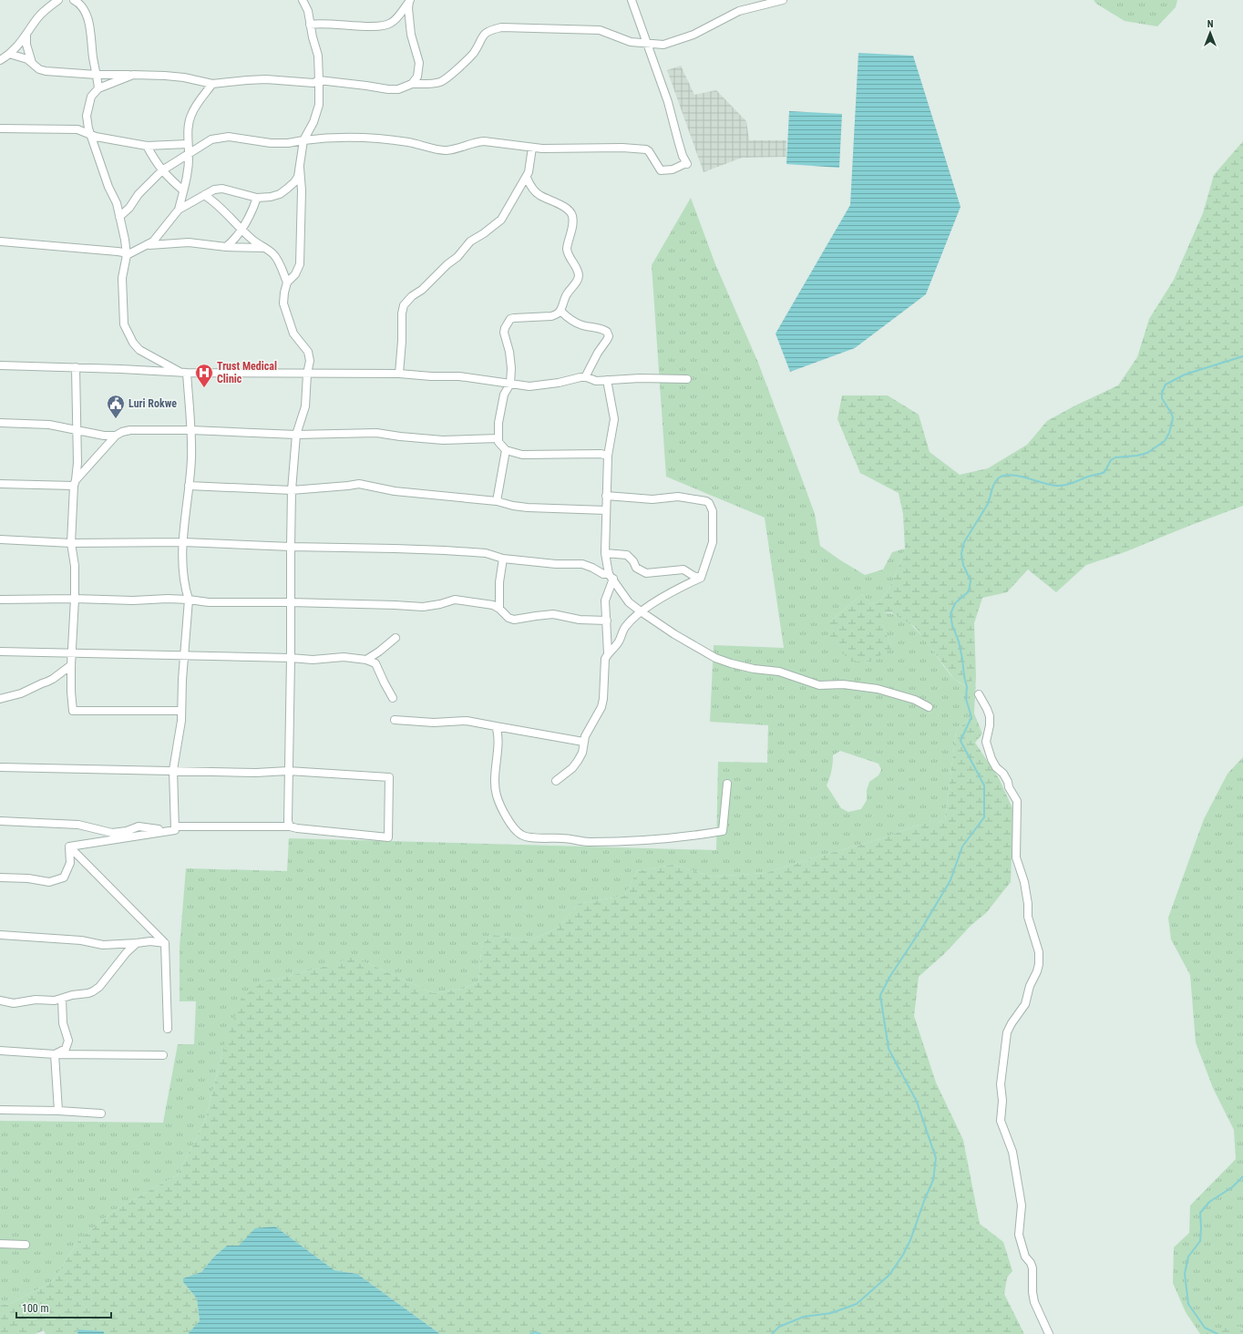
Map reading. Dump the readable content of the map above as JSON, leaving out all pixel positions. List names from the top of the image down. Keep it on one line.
{"places":{"hospital":["Trust Medical Clinic"],"public building":["Luri Rokwe"]},"scale_bar":"100 m","north":"top"}
